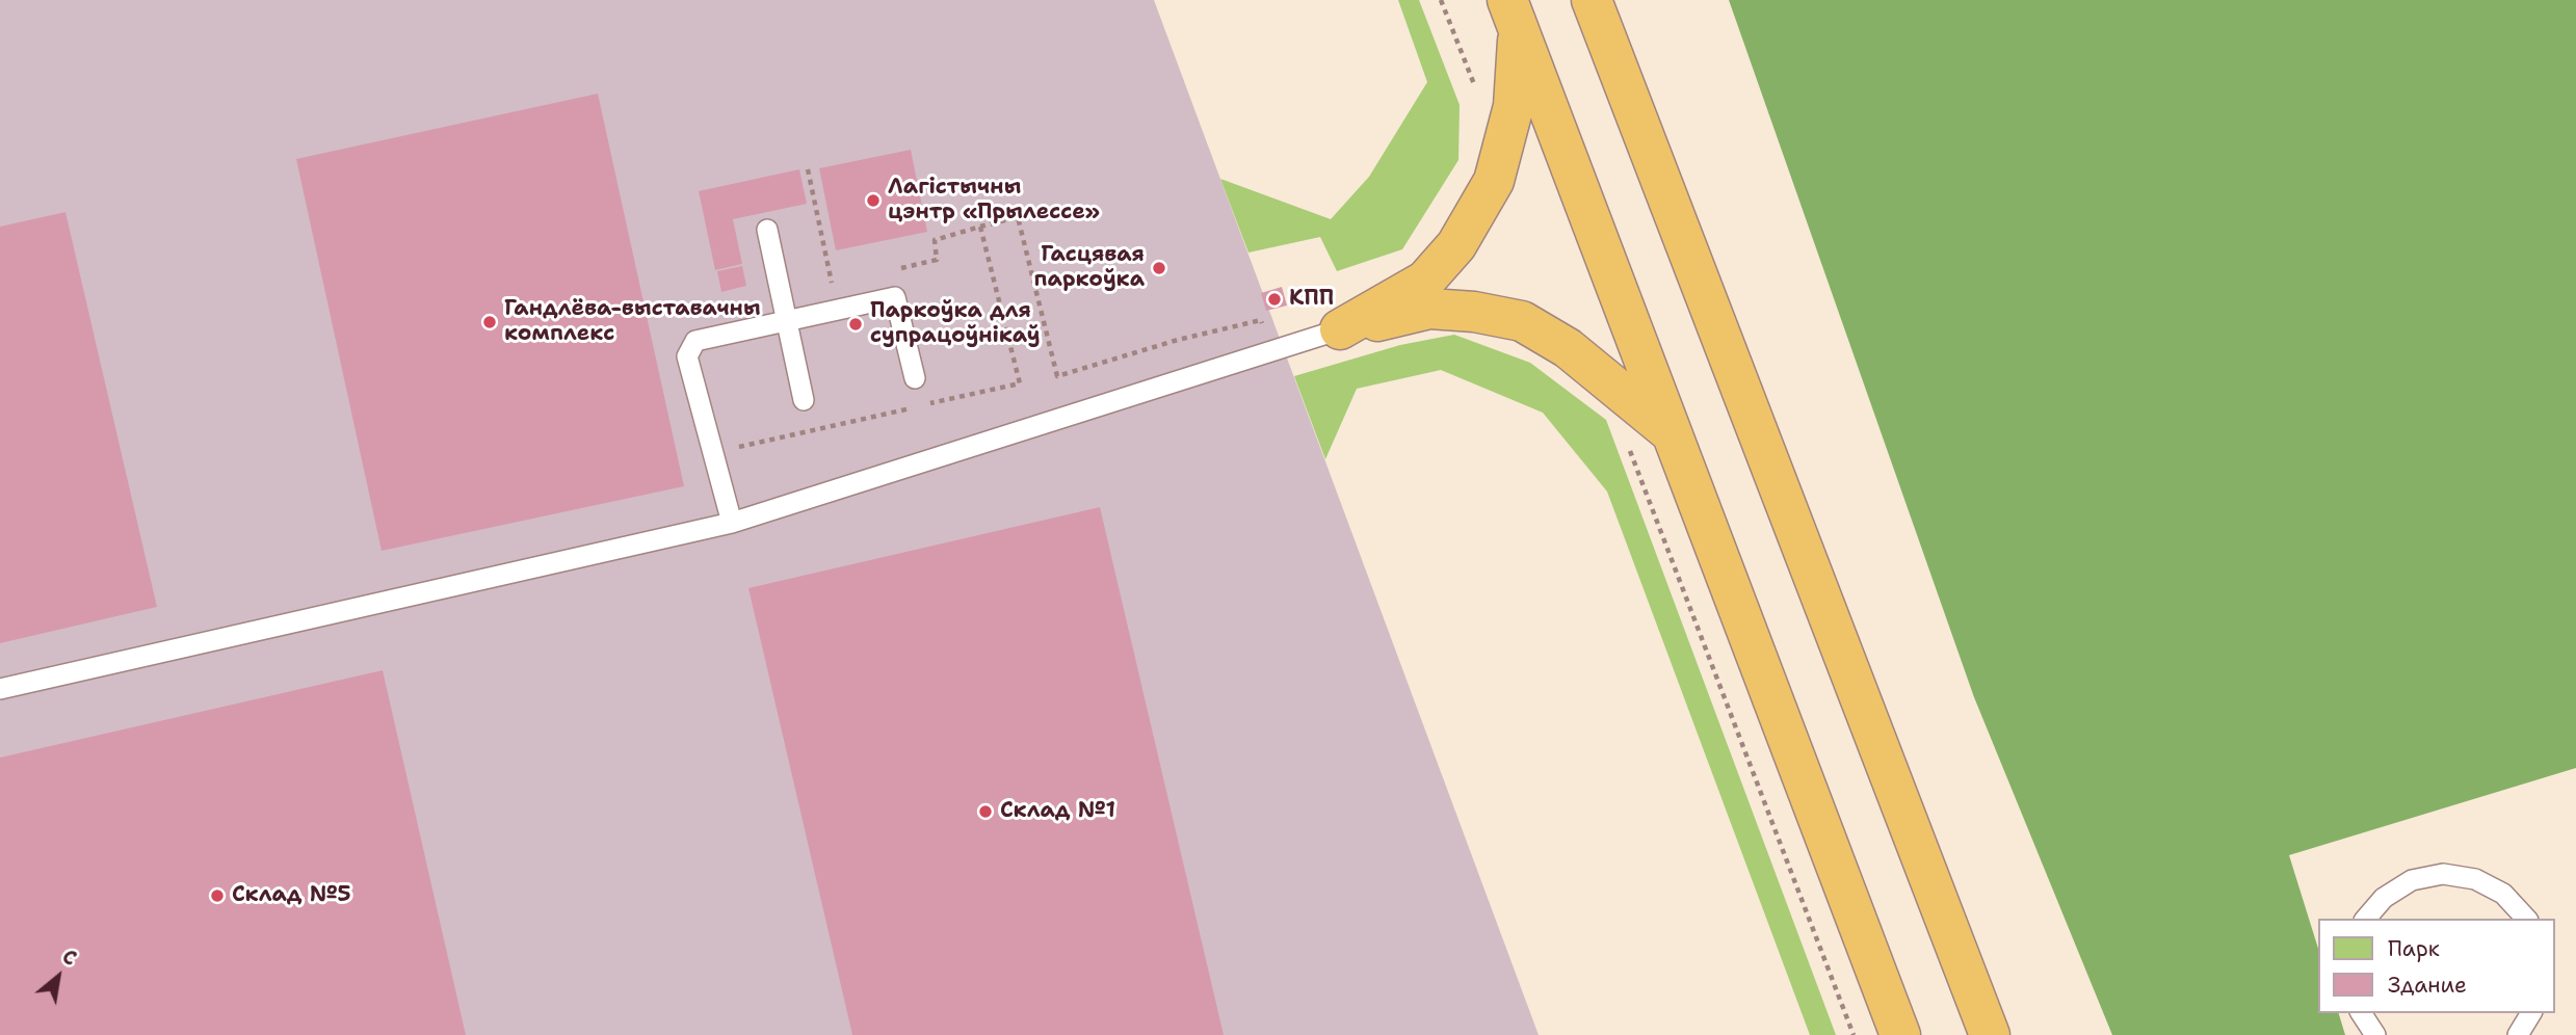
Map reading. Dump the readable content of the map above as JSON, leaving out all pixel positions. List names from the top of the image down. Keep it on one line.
{"places":["Лагістычны цэнтр «Прылессе»","Гасцявая паркоўка","КПП","Гандлёва-выставачны комплекс","Паркоўка для супрацоўнікаў","Склад №1","Склад №5"],"legend":["Парк","Здание"],"north":"top right"}
